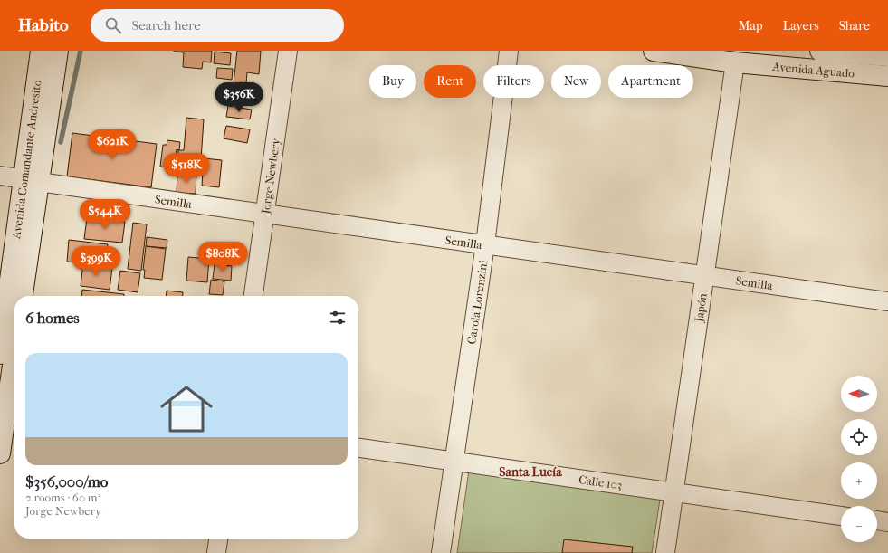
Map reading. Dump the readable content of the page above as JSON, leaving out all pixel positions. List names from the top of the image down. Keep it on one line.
{"streets":{"main road":["Avenida Aguado","Avenida Comandante Andresito"],"street":["Jorge Newbery","Semilla","Carola Lorenzini","Japón","Calle 103"]},"crossings":[["Avenida Aguado","Japón"],["Avenida Comandante Andresito","Semilla"],["Jorge Newbery","Semilla"],["Semilla","Carola Lorenzini"],["Semilla","Japón"],["Carola Lorenzini","Calle 103"],["Japón","Calle 103"]],"districts":["Santa Lucía"],"north":"left","page":{"header":"Habito","search":"Search here","nav":["Map","Layers","Share"],"chip":["Buy","Rent","Filters","New","Apartment"],"price":["$356K","$621K","$518K","$544K","$808K","$399K"],"heading":"6 homes","list":[{"name":"$356,000/mo","note":"2 rooms · 60 m² · Jorge Newbery"}],"map_buttons":["+","−"]}}
